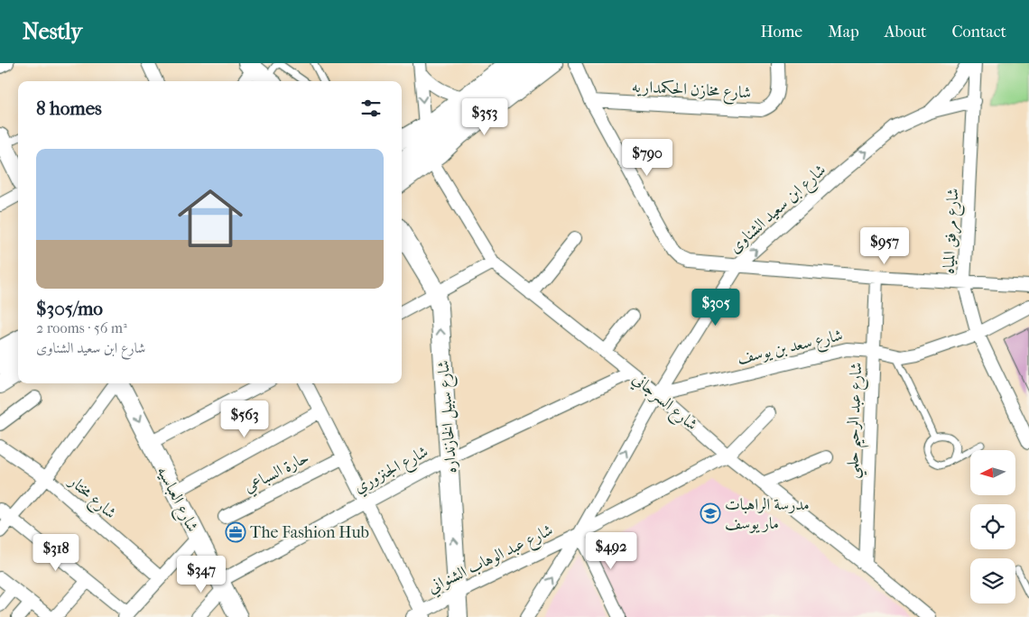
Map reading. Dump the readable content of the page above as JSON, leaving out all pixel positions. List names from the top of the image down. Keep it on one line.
{"streets":{"main road":["شارع سبيل الخازنداره","شارع العباسيه"],"street":["شارع مخازن الحكمداريه","شارع ابن سعيد الشناوى","شارع مرفق المياه","شارع سعد بن يوسف","شارع السرجاني","شارع عبد الرحيم حلمي","شارع الجنزوري","حارة السباعي","شارع مختار","شارع عبد الوهاب الشنواني"]},"crossings":[["شارع ابن سعيد الشناوى","شارع مرفق المياه"],["شارع ابن سعيد الشناوى","شارع سعد بن يوسف"],["شارع ابن سعيد الشناوى","شارع السرجاني"],["شارع ابن سعيد الشناوى","شارع عبد الوهاب الشنواني"],["شارع مرفق المياه","شارع سعد بن يوسف"],["شارع سعد بن يوسف","شارع السرجاني"],["شارع سعد بن يوسف","شارع عبد الرحيم حلمي"],["شارع السرجاني","شارع عبد الرحيم حلمي"],["شارع السرجاني","شارع الجنزوري"],["شارع السرجاني","شارع عبد الوهاب الشنواني"],["شارع سبيل الخازنداره","شارع الجنزوري"],["شارع سبيل الخازنداره","شارع عبد الوهاب الشنواني"],["شارع الجنزوري","شارع العباسيه"]],"one_way":["شارع ابن سعيد الشناوى","شارع سبيل الخازنداره"],"places":{"school or university":["مدرسة الراهبات مار يوسف"],"office":["The Fashion Hub"]},"north":"left","page":{"header":"Nestly","nav":["Home","Map","About","Contact"],"heading":"8 homes","price":["$353","$790","$957","$305","$563","$492","$318","$347"],"list":[{"name":"$305/mo","note":"2 rooms · 56 m² · شارع ابن سعيد الشناوى"}]}}
